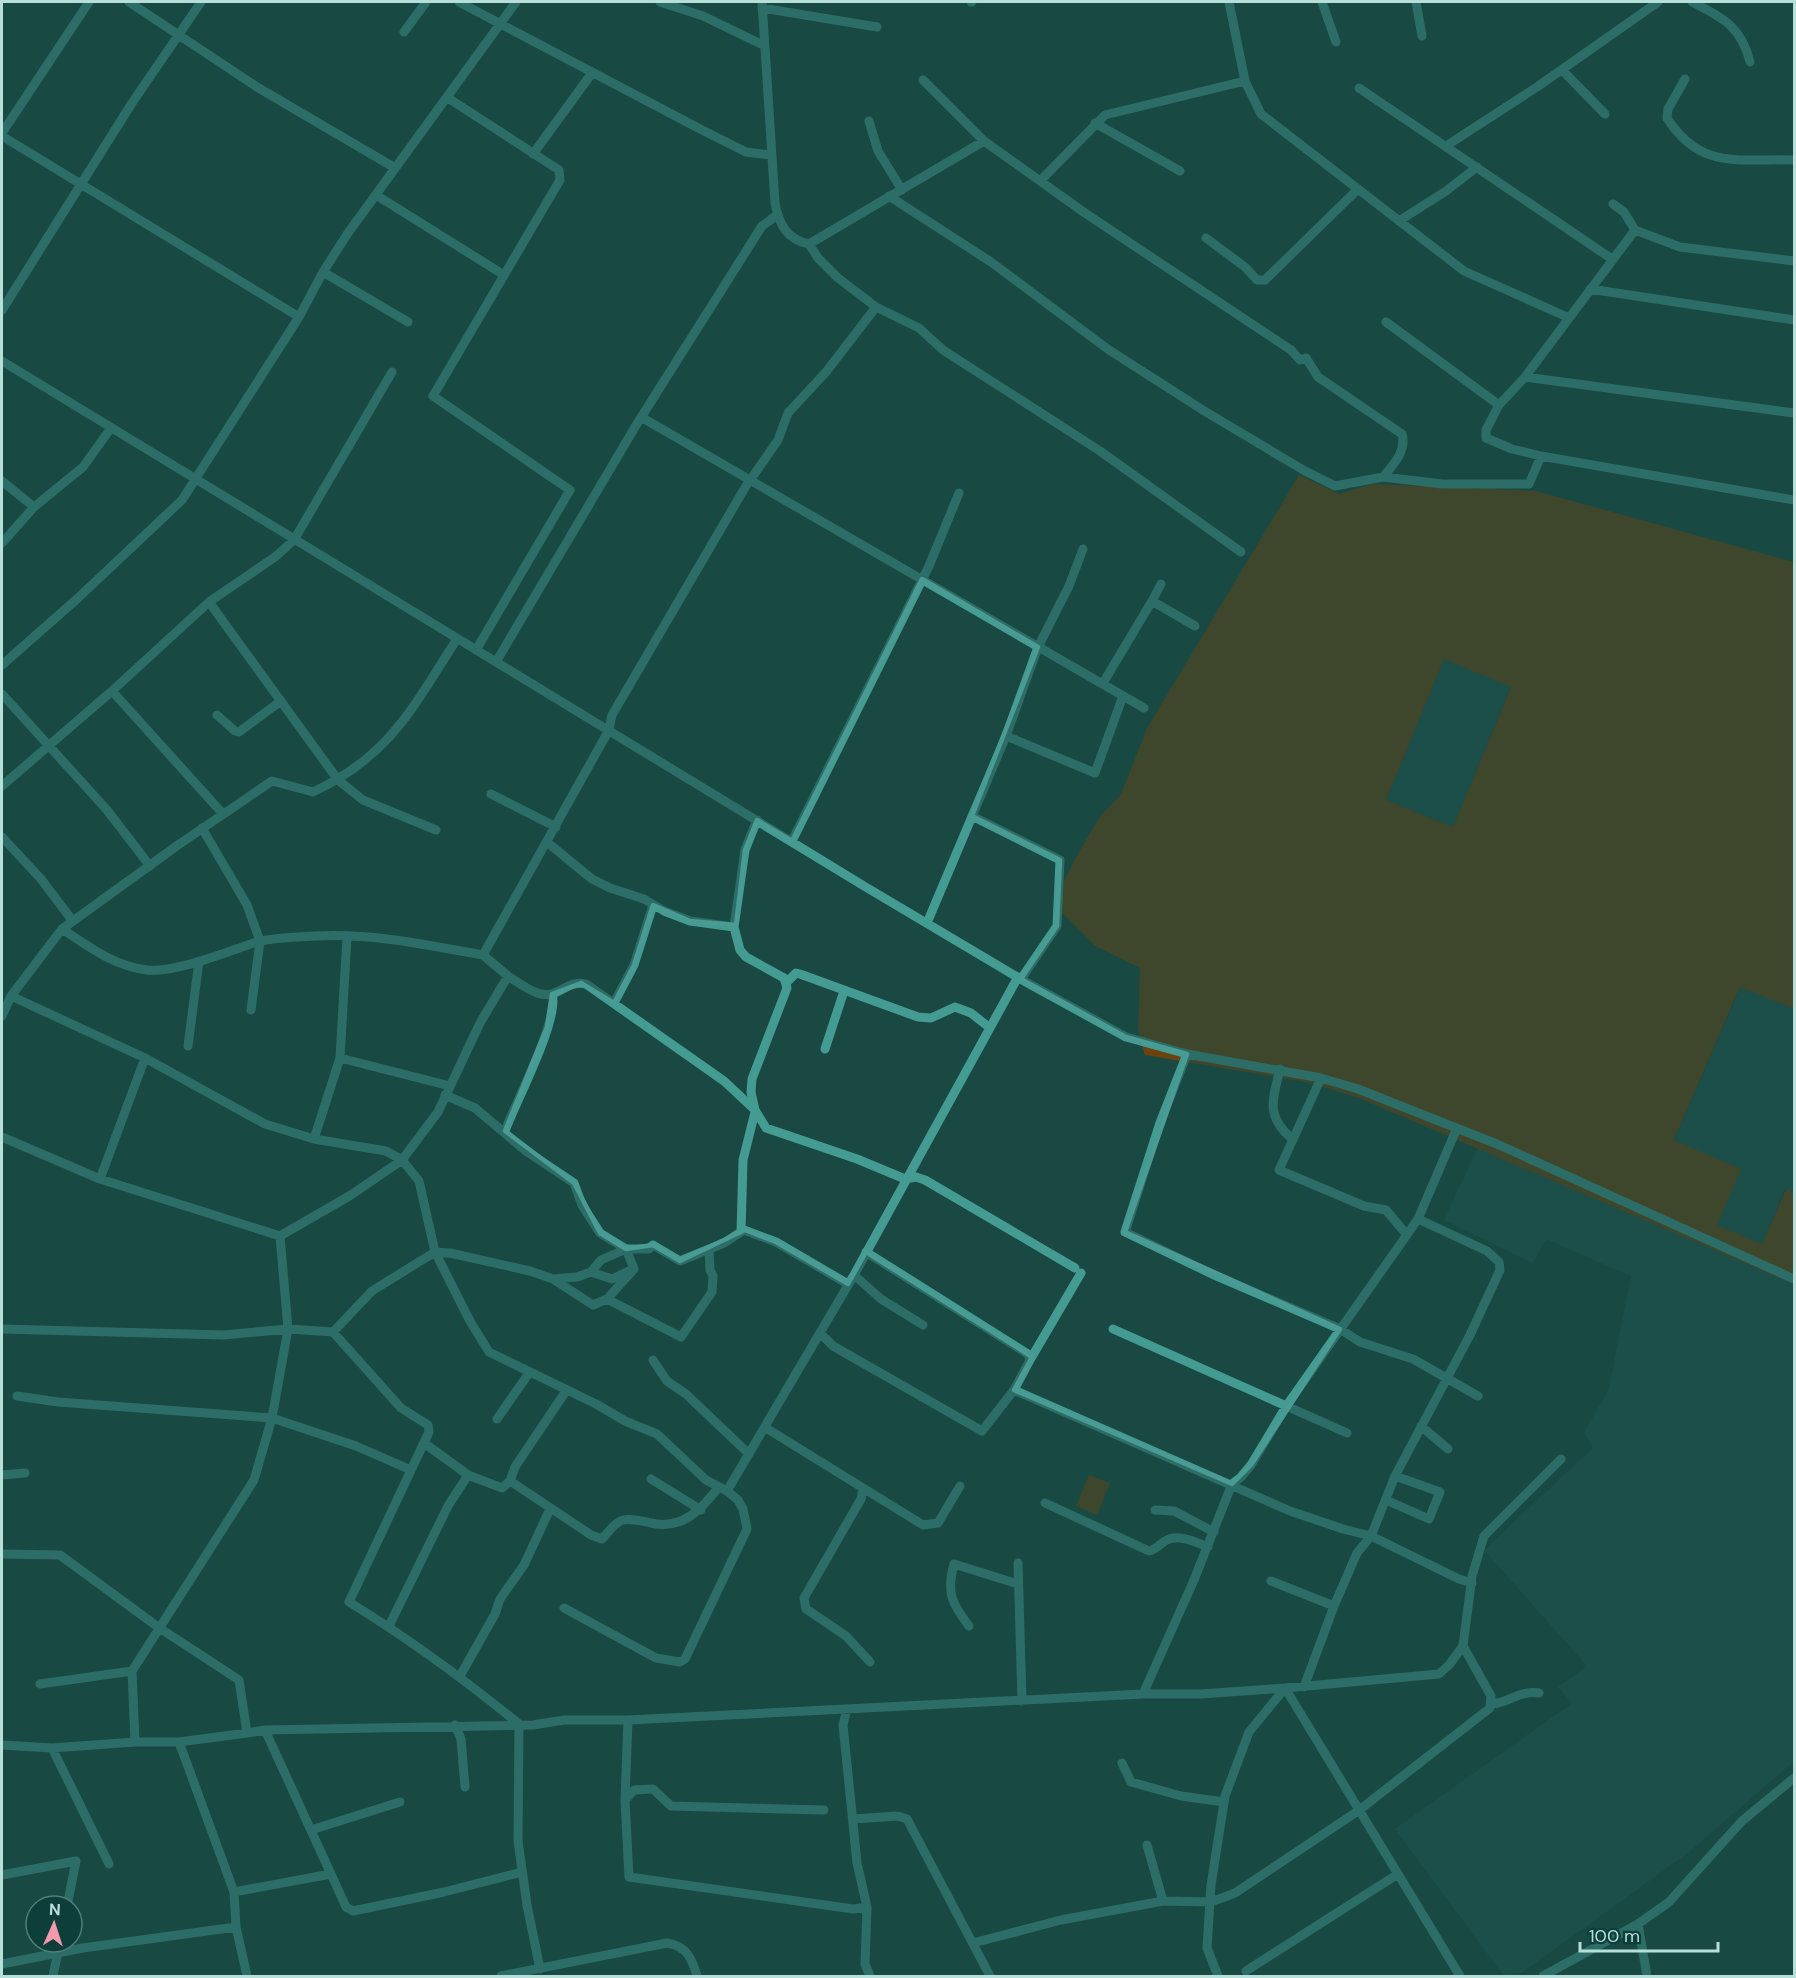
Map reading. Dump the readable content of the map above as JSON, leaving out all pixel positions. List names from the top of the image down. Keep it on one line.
{"scale_bar":"100 m","north":"top"}
